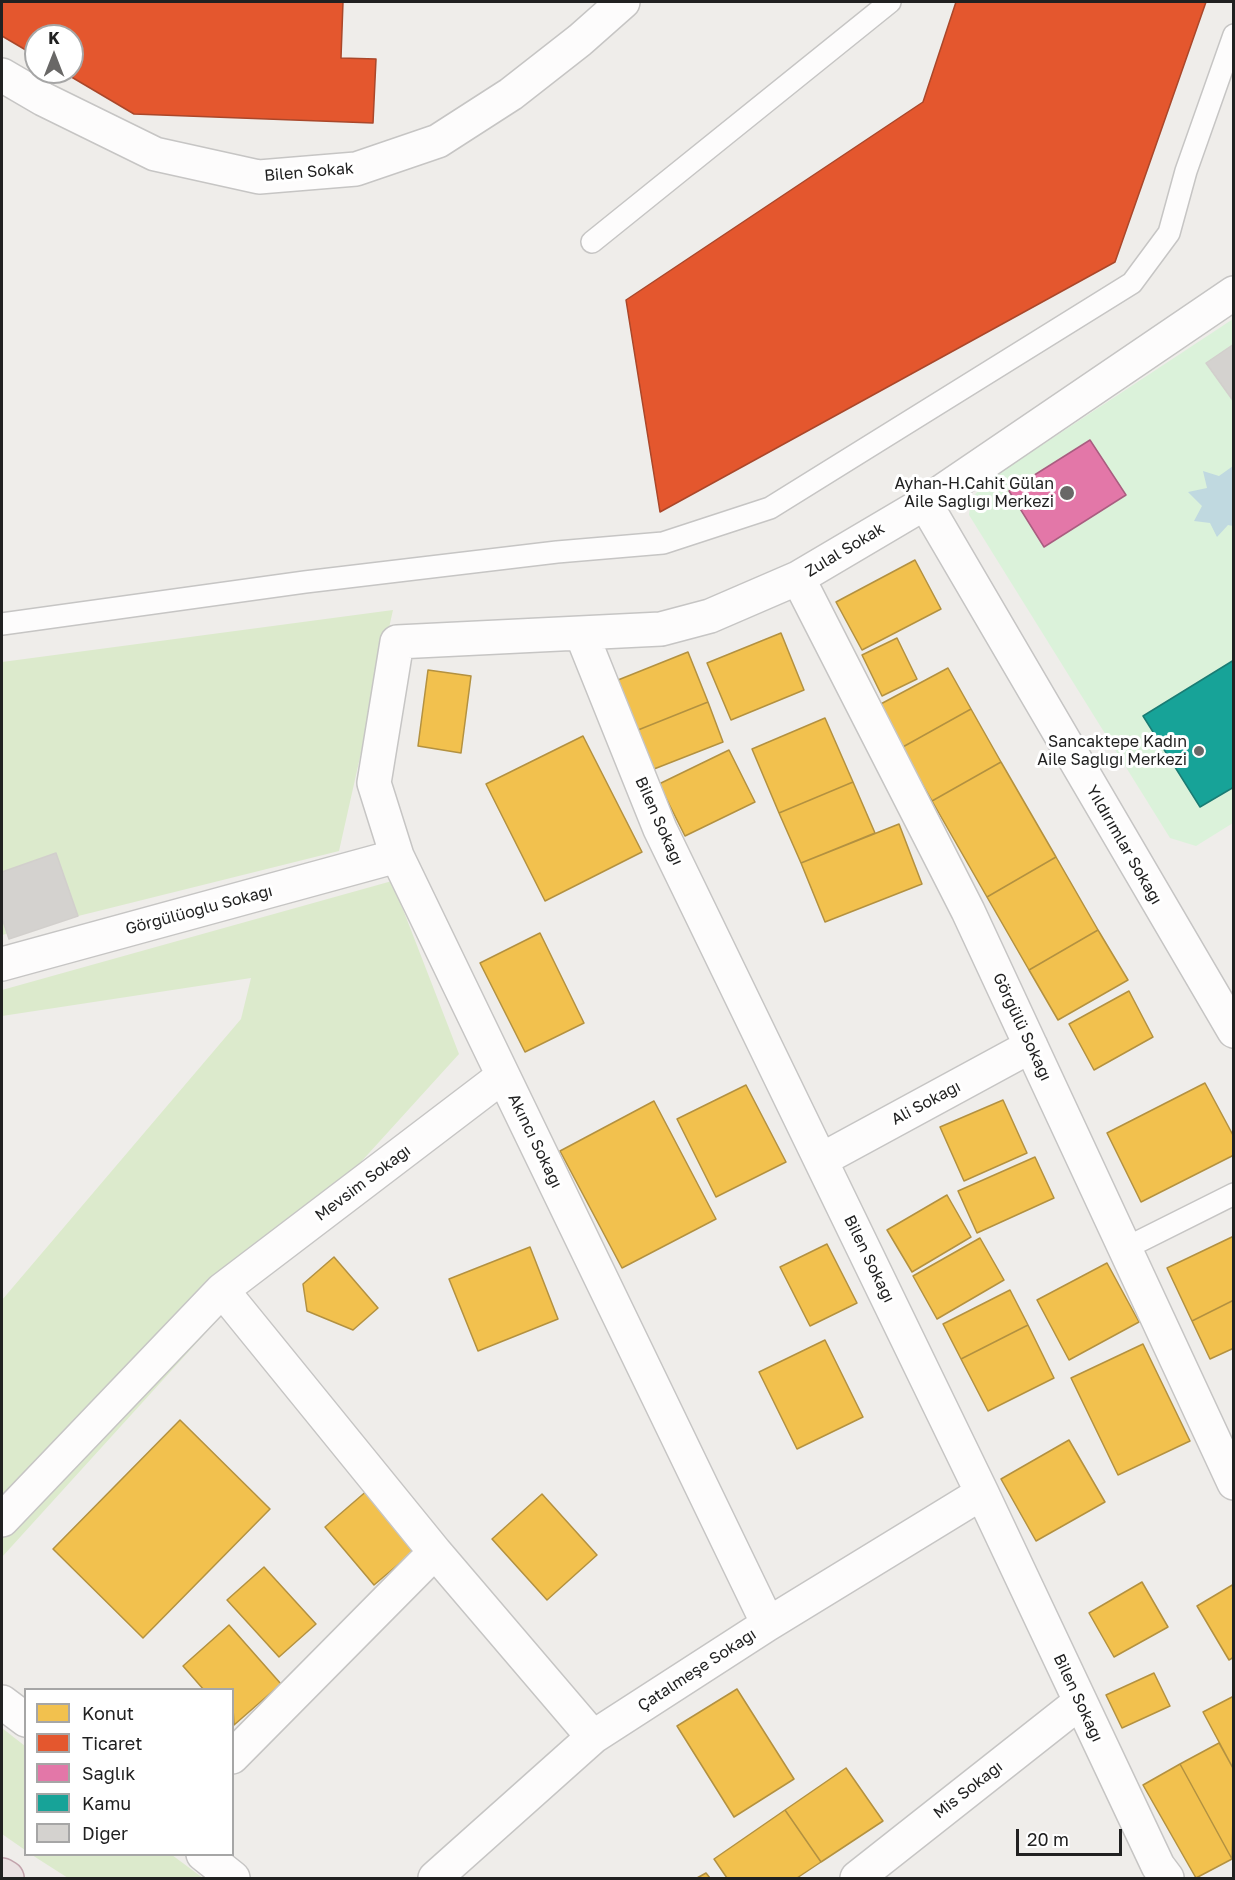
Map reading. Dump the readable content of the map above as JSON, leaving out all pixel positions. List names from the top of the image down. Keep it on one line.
{"streets":{"street":["Bilen Sokak","Zulal Sokak","Bilen Sokağı","Yıldırımlar Sokağı","Görgülüoğlu Sokağı","Görgülü Sokağı","Ali Sokağı","Akıncı Sokağı","Mevsim Sokağı","Çatalmeşe Sokağı","Mis Sokağı"]},"crossings":[["Zulal Sokak","Bilen Sokağı"],["Zulal Sokak","Yıldırımlar Sokağı"],["Zulal Sokak","Görgülü Sokağı"],["Zulal Sokak","Akıncı Sokağı"],["Bilen Sokağı","Ali Sokağı"],["Bilen Sokağı","Çatalmeşe Sokağı"],["Bilen Sokağı","Mis Sokağı"],["Görgülüoğlu Sokağı","Akıncı Sokağı"],["Görgülü Sokağı","Ali Sokağı"],["Akıncı Sokağı","Mevsim Sokağı"],["Akıncı Sokağı","Çatalmeşe Sokağı"]],"places":["Ayhan-H.Cahit Gülan Aile Sağlığı Merkezi","Sancaktepe Kadın Aile Sağlığı Merkezi"],"legend":["Konut","Ticaret","Sağlık","Kamu","Diğer"],"scale_bar":"20 m","north":"top"}
